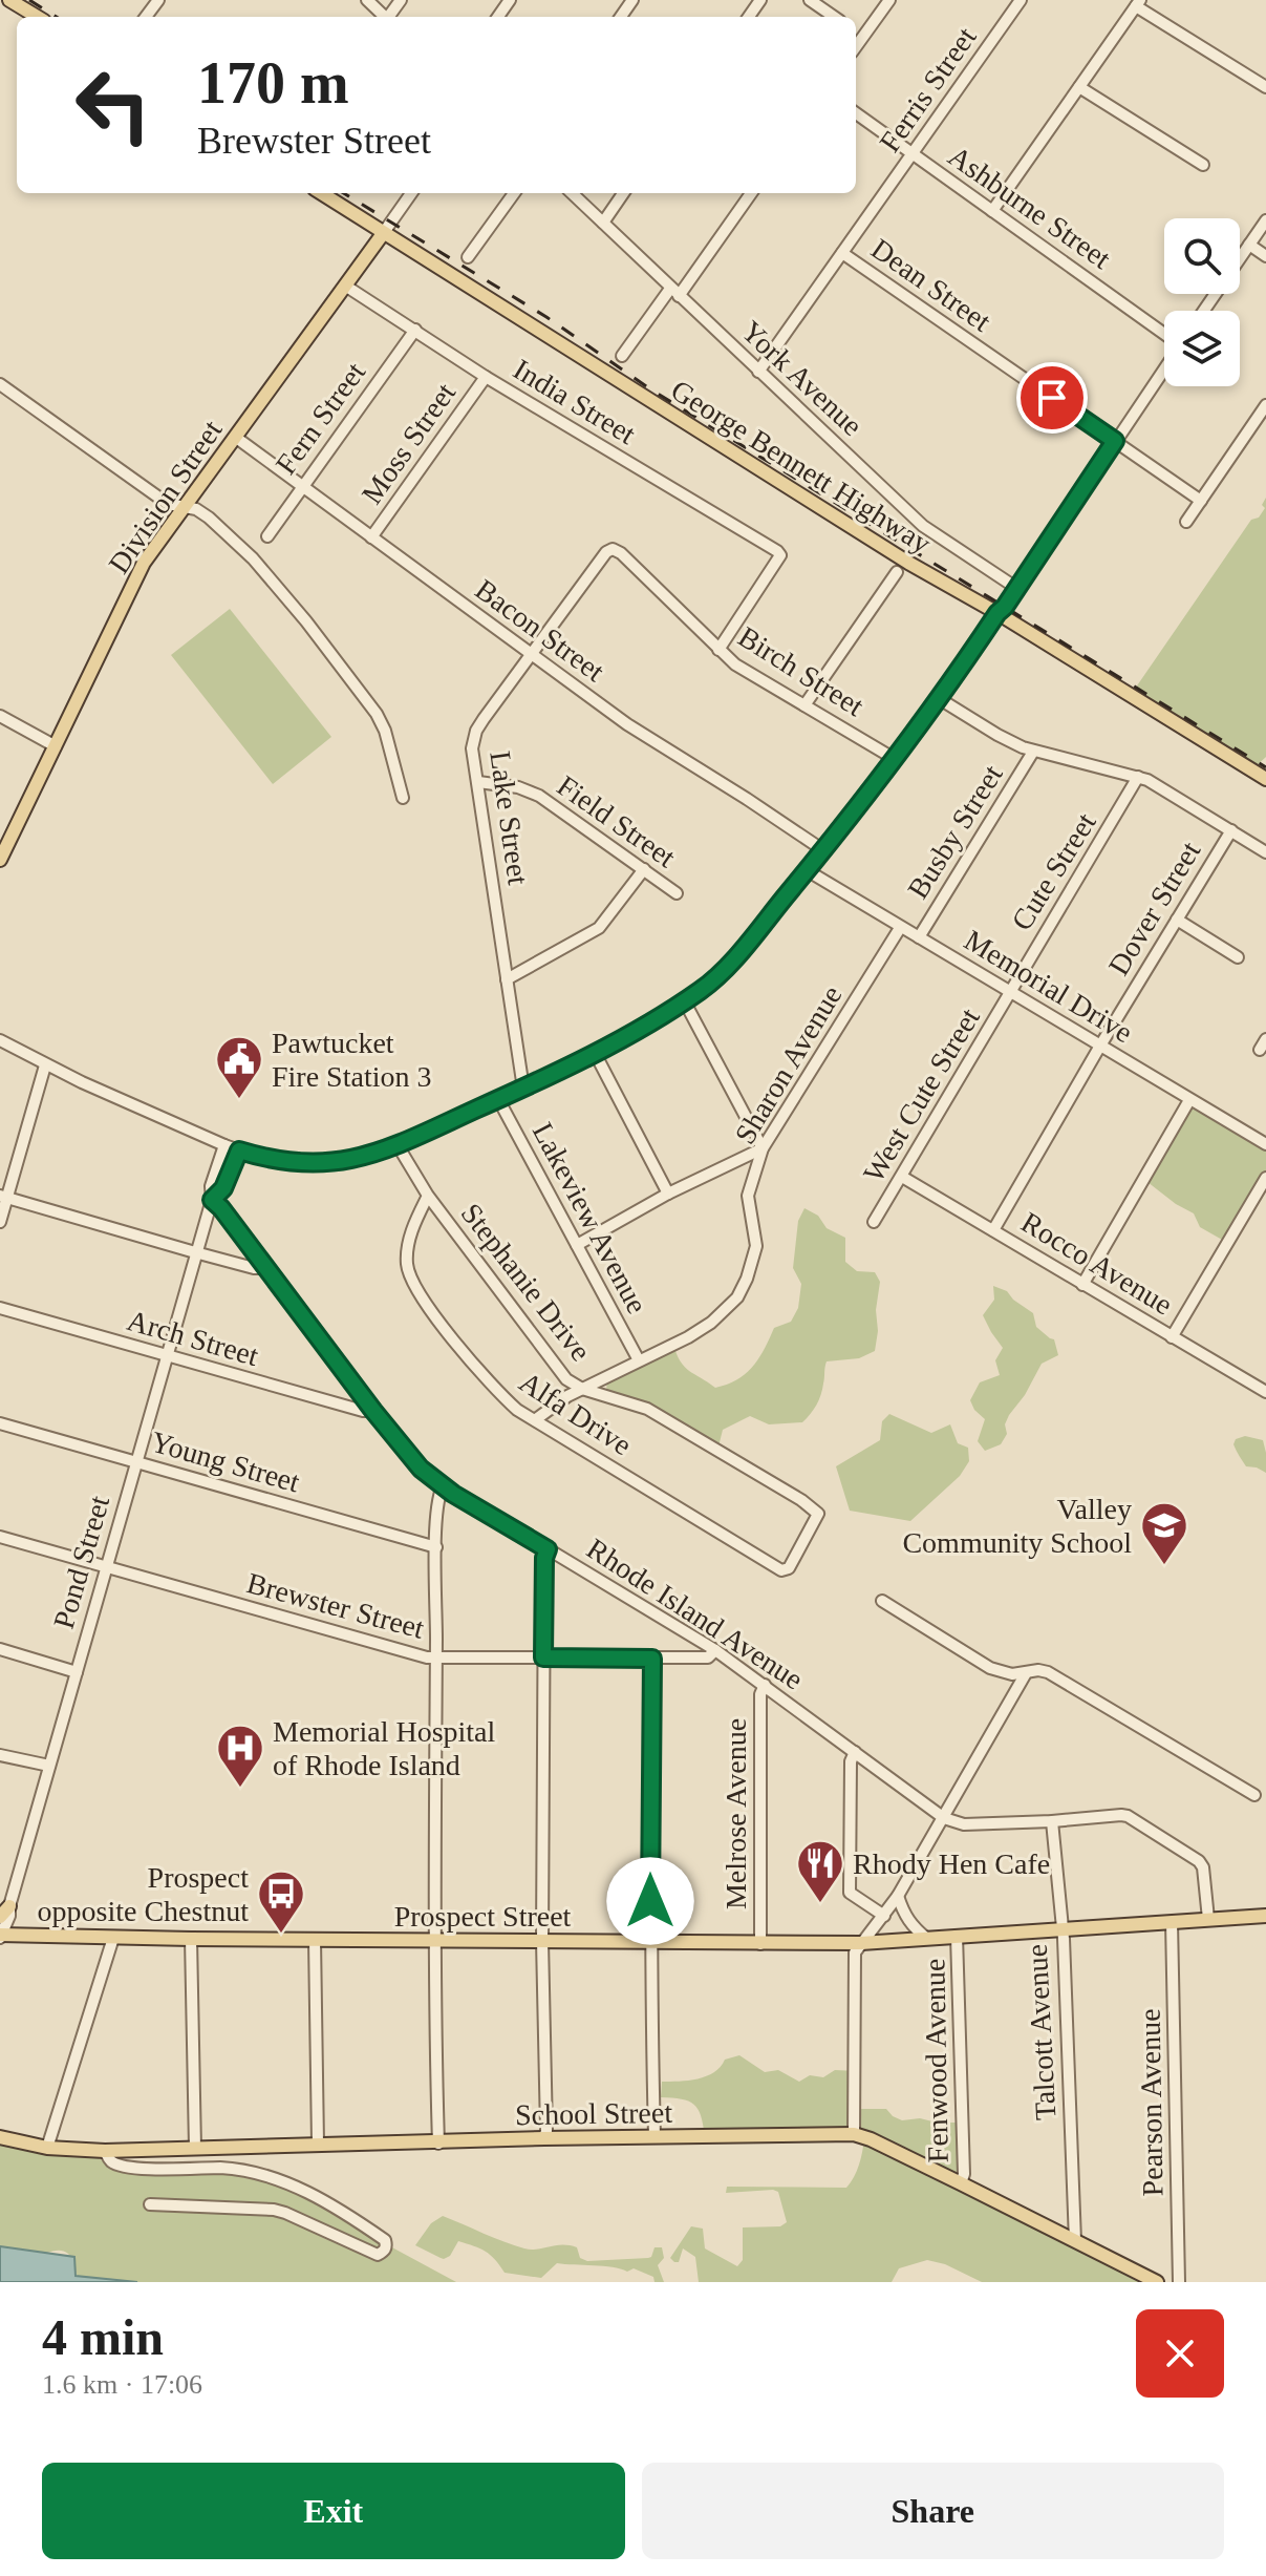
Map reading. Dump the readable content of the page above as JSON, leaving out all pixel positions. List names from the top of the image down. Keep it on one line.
{"streets":{"main road":["George Bennett Highway","Division Street","Prospect Street","School Street"],"street":["Ferris Street","Ashburne Street","Dean Street","York Avenue","India Street","Fern Street","Moss Street","Bacon Street","Birch Street","Lake Street","Field Street","Busby Street","Cute Street","Dover Street","Memorial Drive","Sharon Avenue","West Cute Street","Lakeview Avenue","Rocco Avenue","Stephanie Drive","Arch Street","Alfa Drive","Young Street","Pond Street","Brewster Street","Rhode Island Avenue","Melrose Avenue","Talcott Avenue","Fenwood Avenue","Pearson Avenue"]},"crossings":[["Ferris Street","Ashburne Street"],["Ferris Street","Dean Street"],["Ferris Street","York Avenue"],["India Street","Fern Street"],["India Street","Moss Street"],["India Street","Division Street"],["India Street","Birch Street"],["Fern Street","Bacon Street"],["Moss Street","Bacon Street"],["George Bennett Highway","Division Street"],["Division Street","Bacon Street"],["Bacon Street","Lake Street"],["Birch Street","Lake Street"],["Lake Street","Field Street"],["Busby Street","Memorial Drive"],["Cute Street","Memorial Drive"],["Cute Street","West Cute Street"],["Dover Street","Memorial Drive"],["Dover Street","Rocco Avenue"],["Memorial Drive","Sharon Avenue"],["Memorial Drive","West Cute Street"],["Sharon Avenue","Lakeview Avenue"],["Sharon Avenue","Stephanie Drive"],["Sharon Avenue","Alfa Drive"],["West Cute Street","Rocco Avenue"],["Stephanie Drive","Alfa Drive"],["Arch Street","Pond Street"],["Arch Street","Rhode Island Avenue"],["Young Street","Pond Street"],["Pond Street","Brewster Street"],["Pond Street","Rhode Island Avenue"],["Pond Street","Prospect Street"],["Brewster Street","Rhode Island Avenue"],["Rhode Island Avenue","Melrose Avenue"],["Rhode Island Avenue","Prospect Street"],["Rhode Island Avenue","Talcott Avenue"],["Melrose Avenue","Prospect Street"],["Prospect Street","Talcott Avenue"],["Prospect Street","Fenwood Avenue"],["Prospect Street","Pearson Avenue"],["Talcott Avenue","School Street"],["Fenwood Avenue","School Street"]],"places":{"public building":["Pawtucket Fire Station 3"],"school or university":["Valley Community School"],"hospital":["Memorial Hospital of Rhode Island"],"restaurant":["Rhody Hen Cafe"],"bus stop":["Prospect opposite Chestnut"]},"page":{"turn":["170 m","Brewster Street"],"heading":["4 min","1.6 km · 17:06"],"buttons":["Exit","Share"]}}
